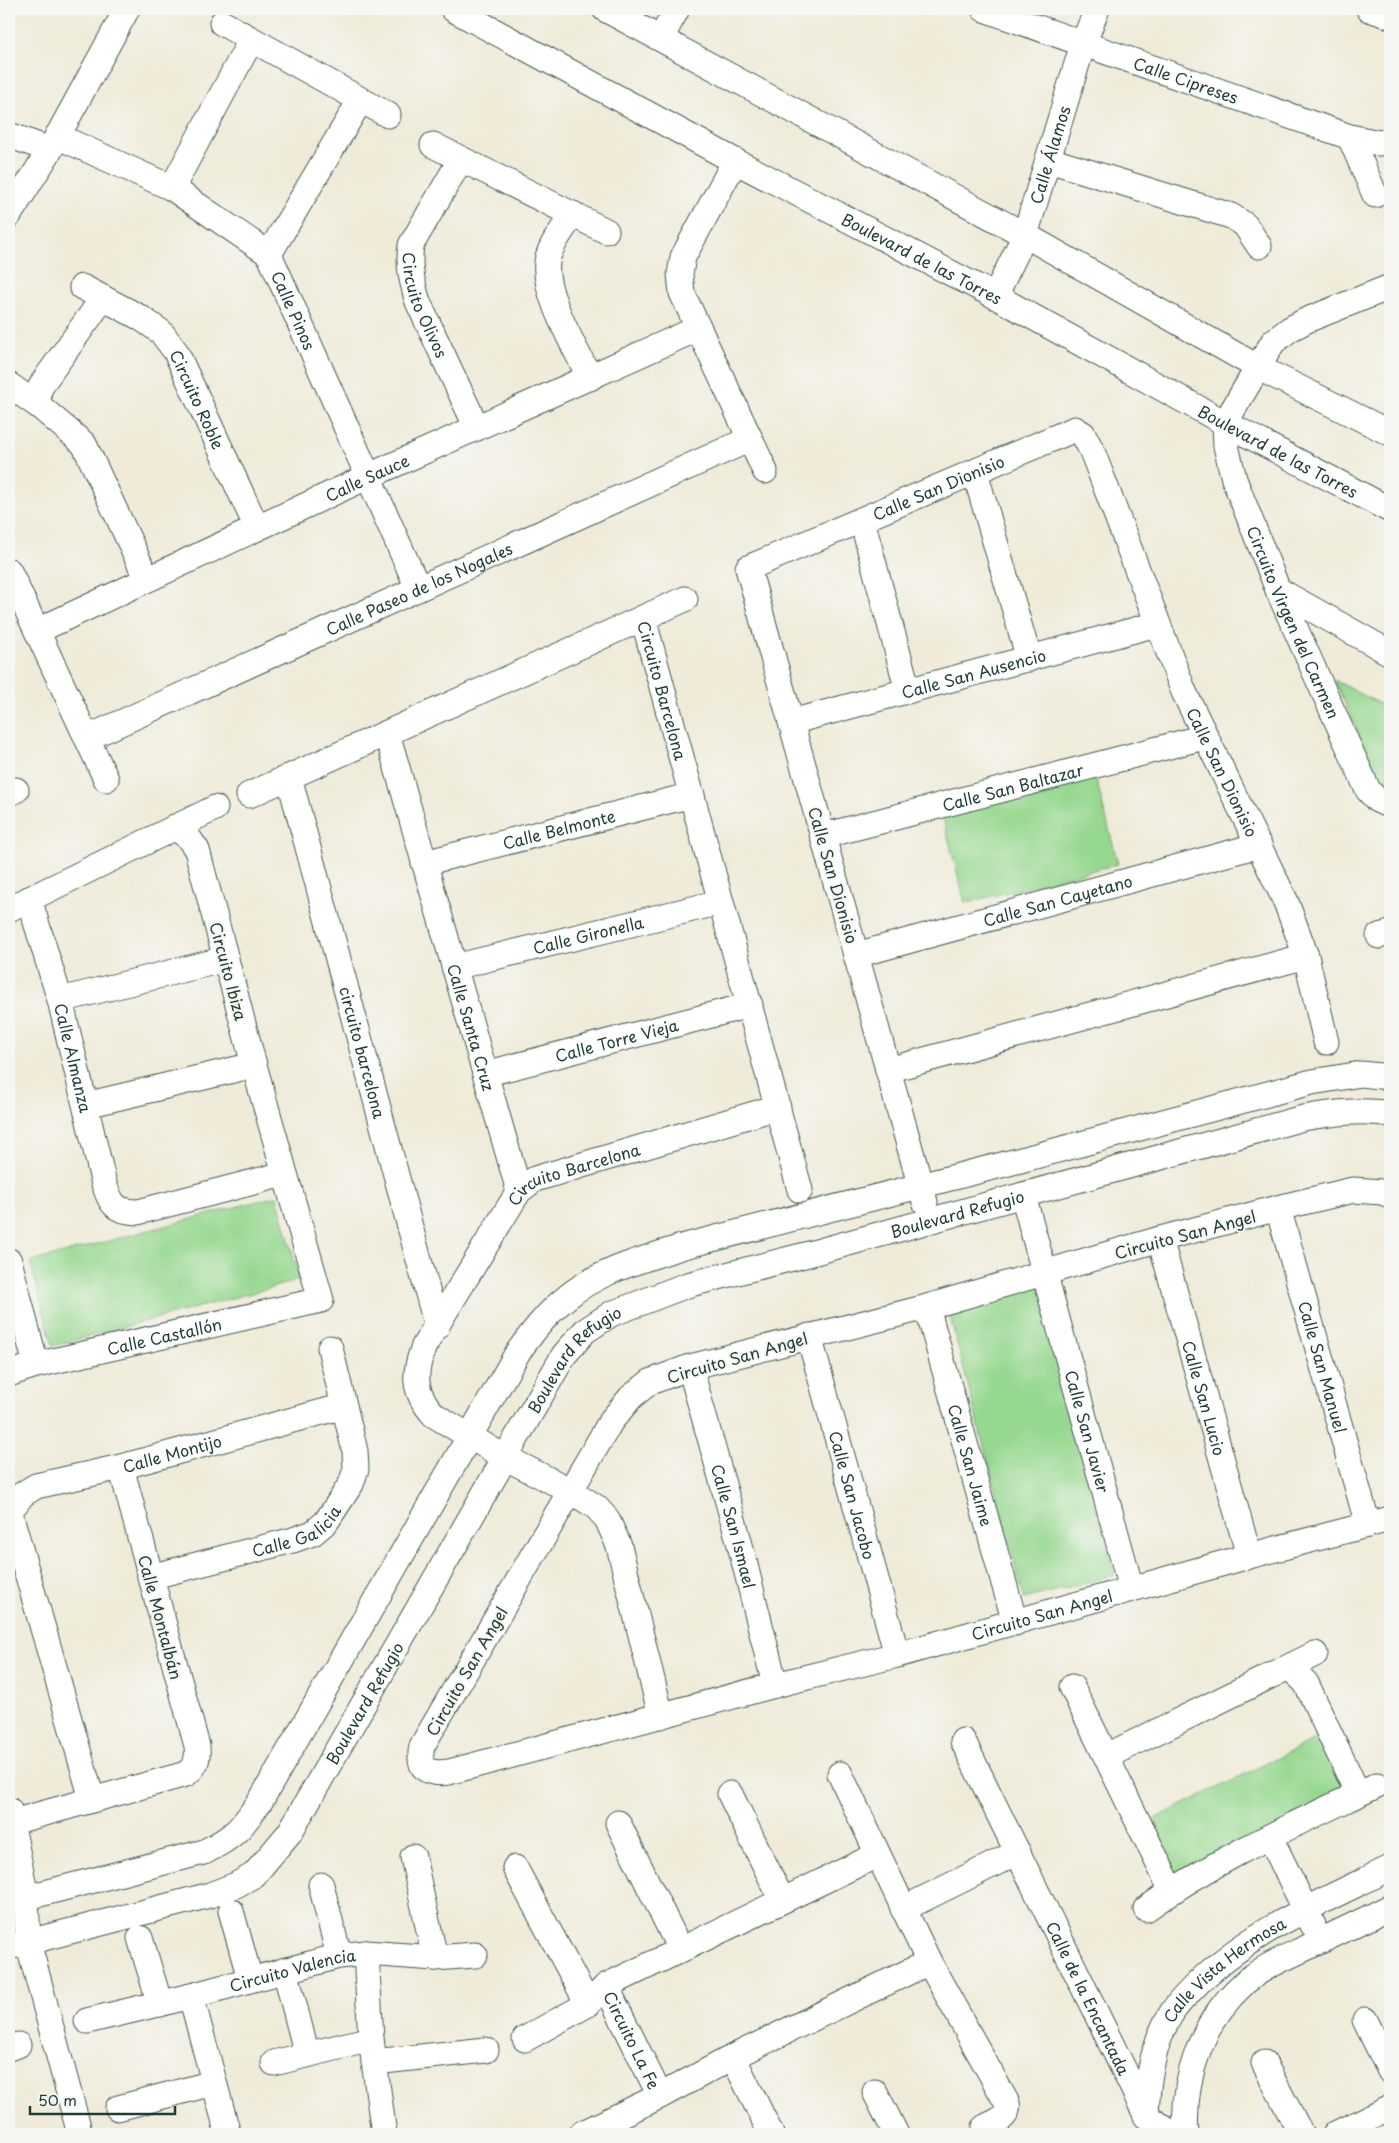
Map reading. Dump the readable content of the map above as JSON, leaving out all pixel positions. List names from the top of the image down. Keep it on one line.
{"streets":{"street":["Calle Cipreses","Calle Álamos","Boulevard de las Torres","Circuito Olivos","Calle Pinos","Circuito Roble","Calle Sauce","Calle San Dionisio","Calle Paseo de los Nogales","Circuito Virgen del Carmen","Calle San Ausencio","Circuito Barcelona","Calle San Baltazar","Calle Belmonte","Calle San Cayetano","Calle Gironella","Circuito Ibiza","Calle Santa Cruz","Calle Torre Vieja","circuito barcelona","Calle Almanza","Boulevard Refugio","Circuito San Angel","Calle Castallón","Calle San Manuel","Calle San Lucio","Calle San Javier","Calle Montijo","Calle San Jaime","Calle San Jacobo","Calle Galicia","Calle San Ismael","Calle Montalbán","Circuito Valencia","Calle Vista Hermosa","Calle de la Encantada","Circuito La Fe"]},"crossings":[["Calle Cipreses","Calle Álamos"],["Calle Álamos","Boulevard de las Torres"],["Boulevard de las Torres","Circuito Virgen del Carmen"],["Circuito Olivos","Calle Sauce"],["Calle Pinos","Calle Sauce"],["Calle Pinos","Calle Paseo de los Nogales"],["Circuito Roble","Calle Sauce"],["Calle San Dionisio","Calle San Ausencio"],["Calle San Dionisio","Calle San Baltazar"],["Calle San Dionisio","Calle San Cayetano"],["Calle San Dionisio","Boulevard Refugio"],["Circuito Barcelona","Calle Belmonte"],["Circuito Barcelona","Calle Gironella"],["Circuito Barcelona","Calle Santa Cruz"],["Circuito Barcelona","Calle Torre Vieja"],["Circuito Barcelona","circuito barcelona"],["Calle Belmonte","Calle Santa Cruz"],["Calle Gironella","Calle Santa Cruz"],["Circuito Ibiza","Calle Almanza"],["Circuito Ibiza","Calle Castallón"],["Calle Santa Cruz","Calle Torre Vieja"],["Boulevard Refugio","Calle San Javier"],["Circuito San Angel","Calle San Manuel"],["Circuito San Angel","Calle San Lucio"],["Circuito San Angel","Calle San Javier"],["Circuito San Angel","Calle San Jaime"],["Circuito San Angel","Calle San Jacobo"],["Circuito San Angel","Calle San Ismael"],["Calle Montijo","Calle Galicia"],["Calle Montijo","Calle Montalbán"],["Calle Galicia","Calle Montalbán"],["Calle Vista Hermosa","Calle de la Encantada"]],"scale_bar":"50 m"}
